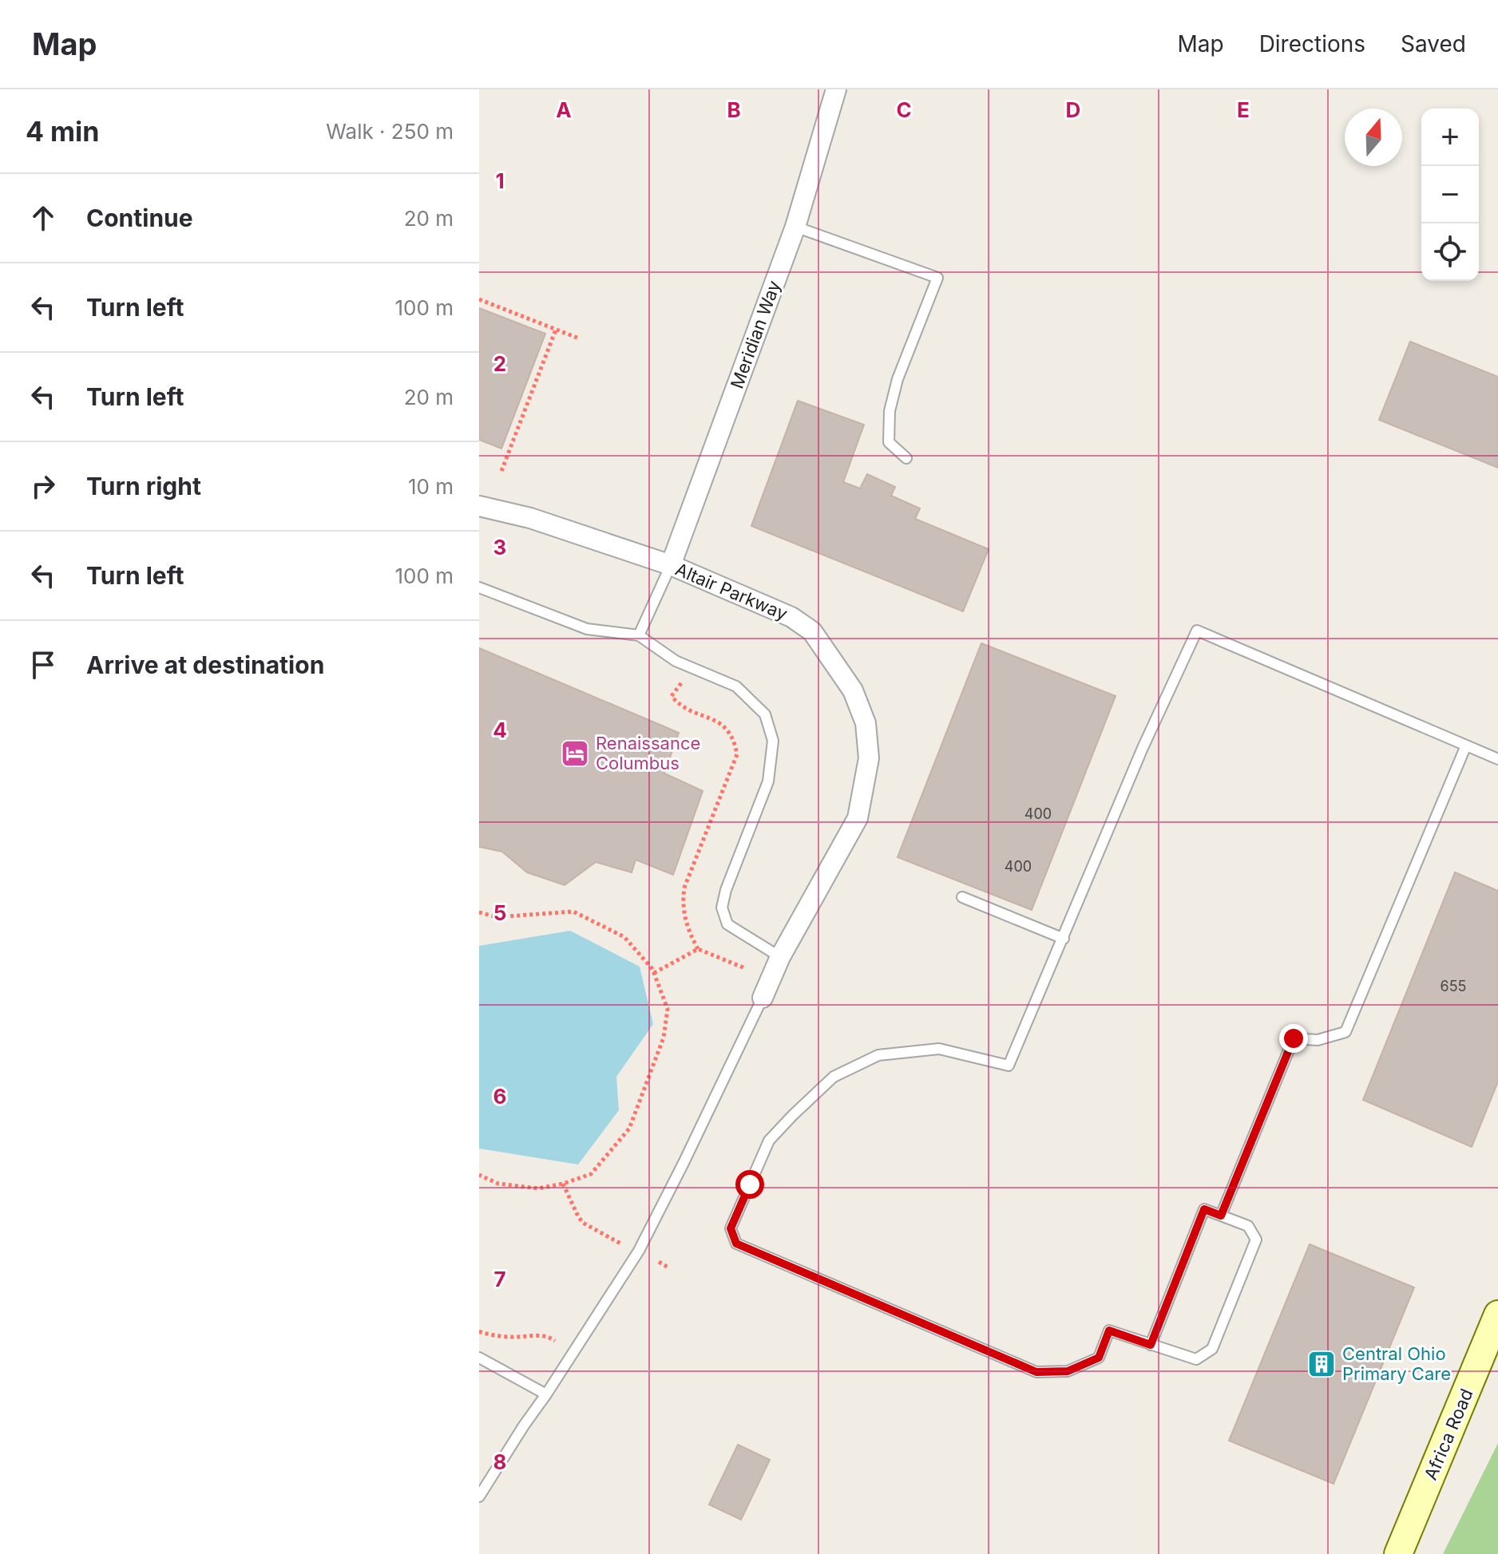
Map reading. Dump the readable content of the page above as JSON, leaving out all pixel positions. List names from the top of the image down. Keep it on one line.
{"streets":{"street":["Meridian Way","Altair Parkway","Africa Road"]},"crossings":[["Meridian Way","Altair Parkway"]],"places":{"hotel":["Renaissance Columbus"],"building":["Central Ohio Primary Care"]},"house_numbers":["400","400","655"],"north":"top","page":{"header":"Map","nav":["Map","Directions","Saved"],"heading":["4 min","Walk · 250 m"],"map_buttons":["+","−"],"list":[["Continue","20 m"],["Turn left","100 m"],["Turn left","20 m"],["Turn right","10 m"],["Turn left","100 m"],"Arrive at destination"]},"grid":{"columns":["A","B","C","D","E"],"rows":["1","2","3","4","5","6","7","8"]}}
